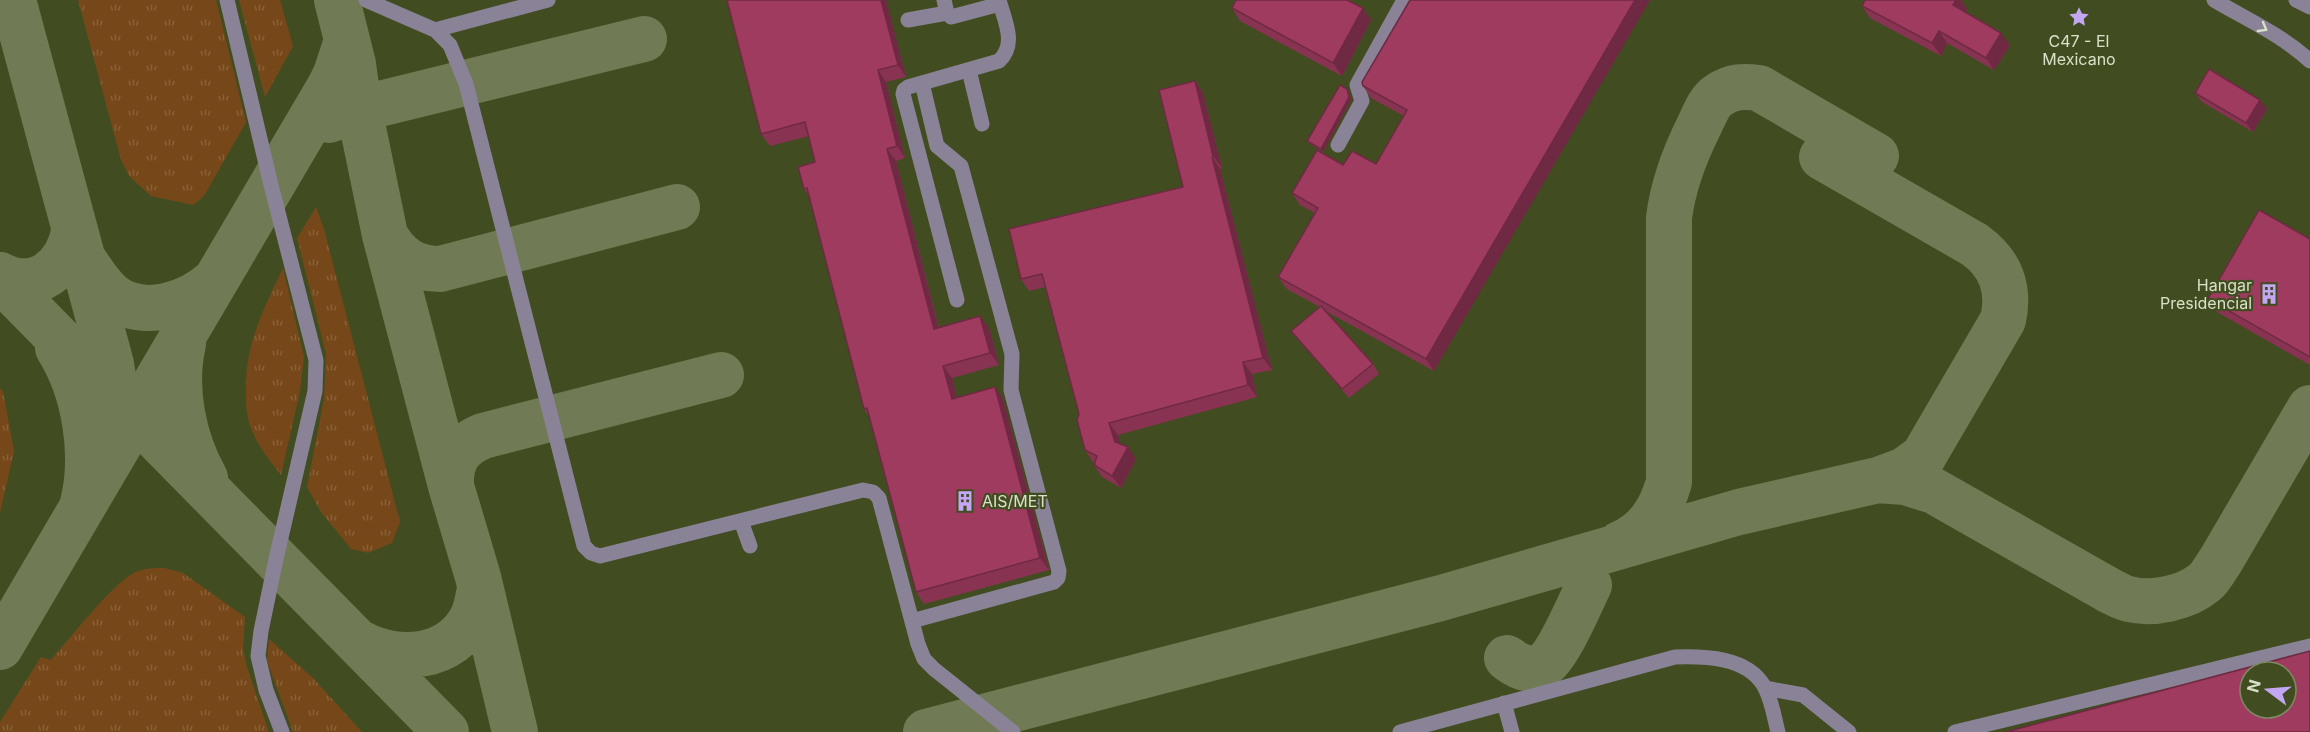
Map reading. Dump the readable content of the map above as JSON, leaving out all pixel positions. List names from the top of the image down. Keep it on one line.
{"places":{"place":["C47 - El Mexicano"],"building":["Hangar Presidencial","AIS/MET"]},"north":"left"}
